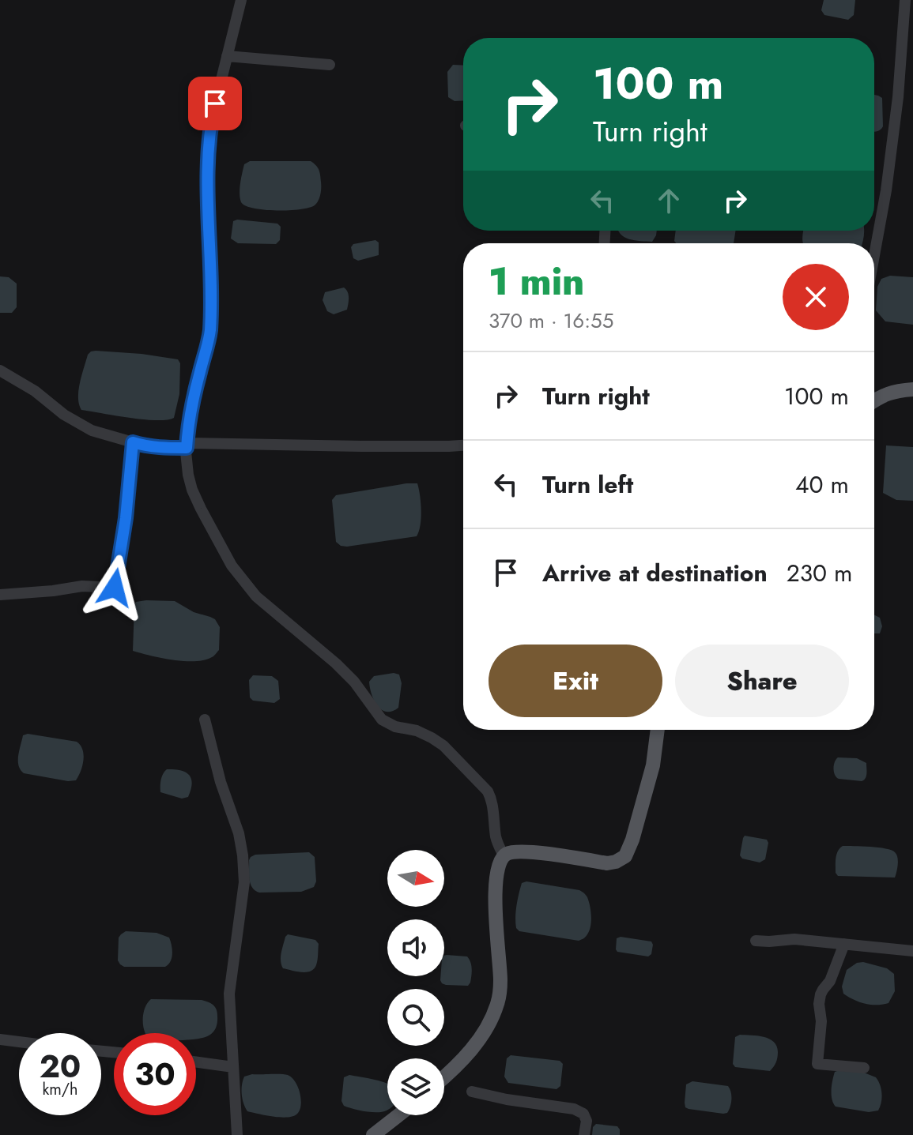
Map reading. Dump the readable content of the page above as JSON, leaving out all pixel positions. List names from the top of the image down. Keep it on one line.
{"north":"right","page":{"turn":["100 m","Turn right"],"heading":["1 min","370 m · 16:55"],"list":[{"name":"Turn right","value":"100 m"},{"name":"Turn left","value":"40 m"},{"name":"Arrive at destination","value":"230 m"}],"buttons":["Exit","Share"],"speed":"20 km/h","limit":"30"}}
